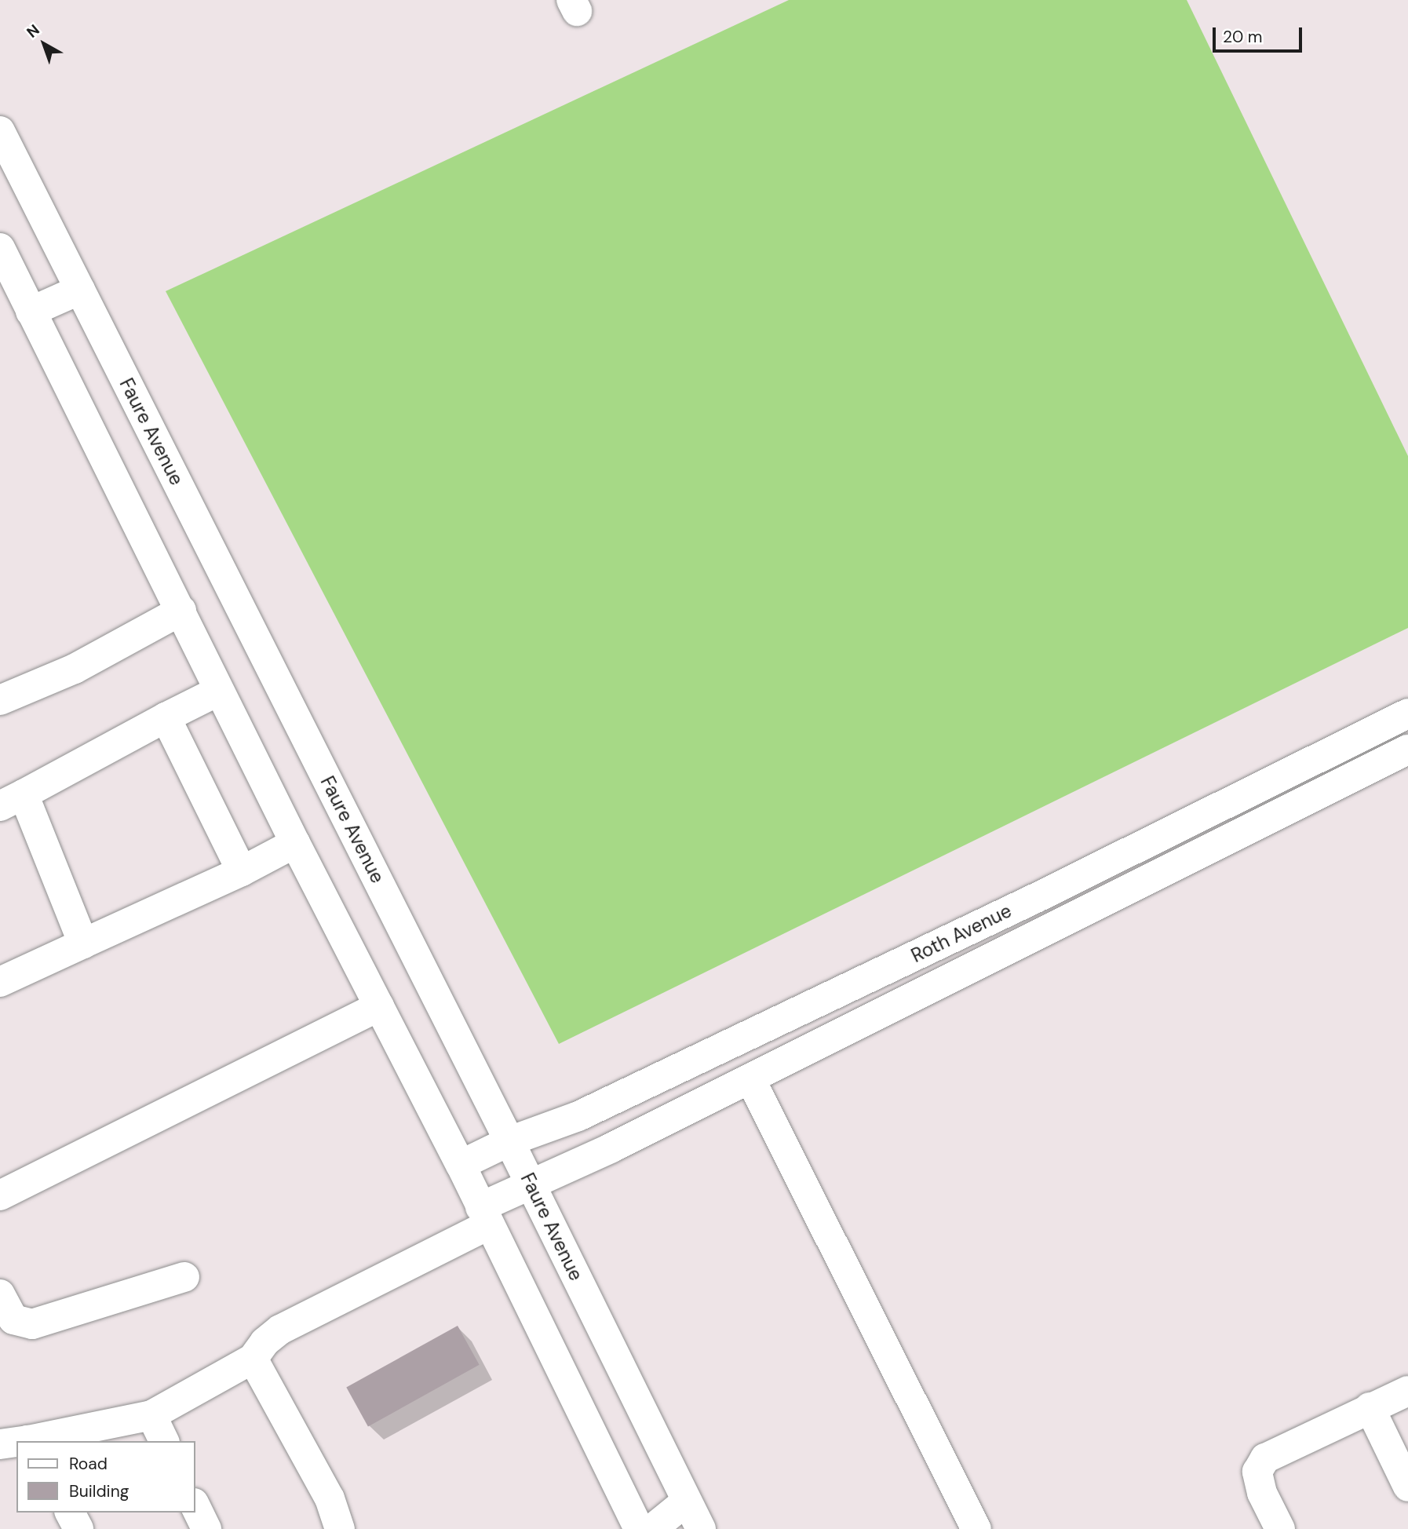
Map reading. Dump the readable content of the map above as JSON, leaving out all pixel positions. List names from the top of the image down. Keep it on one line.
{"streets":{"street":["Faure Avenue","Roth Avenue"]},"crossings":[["Faure Avenue","Roth Avenue"]],"legend":["Road","Building"],"scale_bar":"20 m","north":"top left"}
